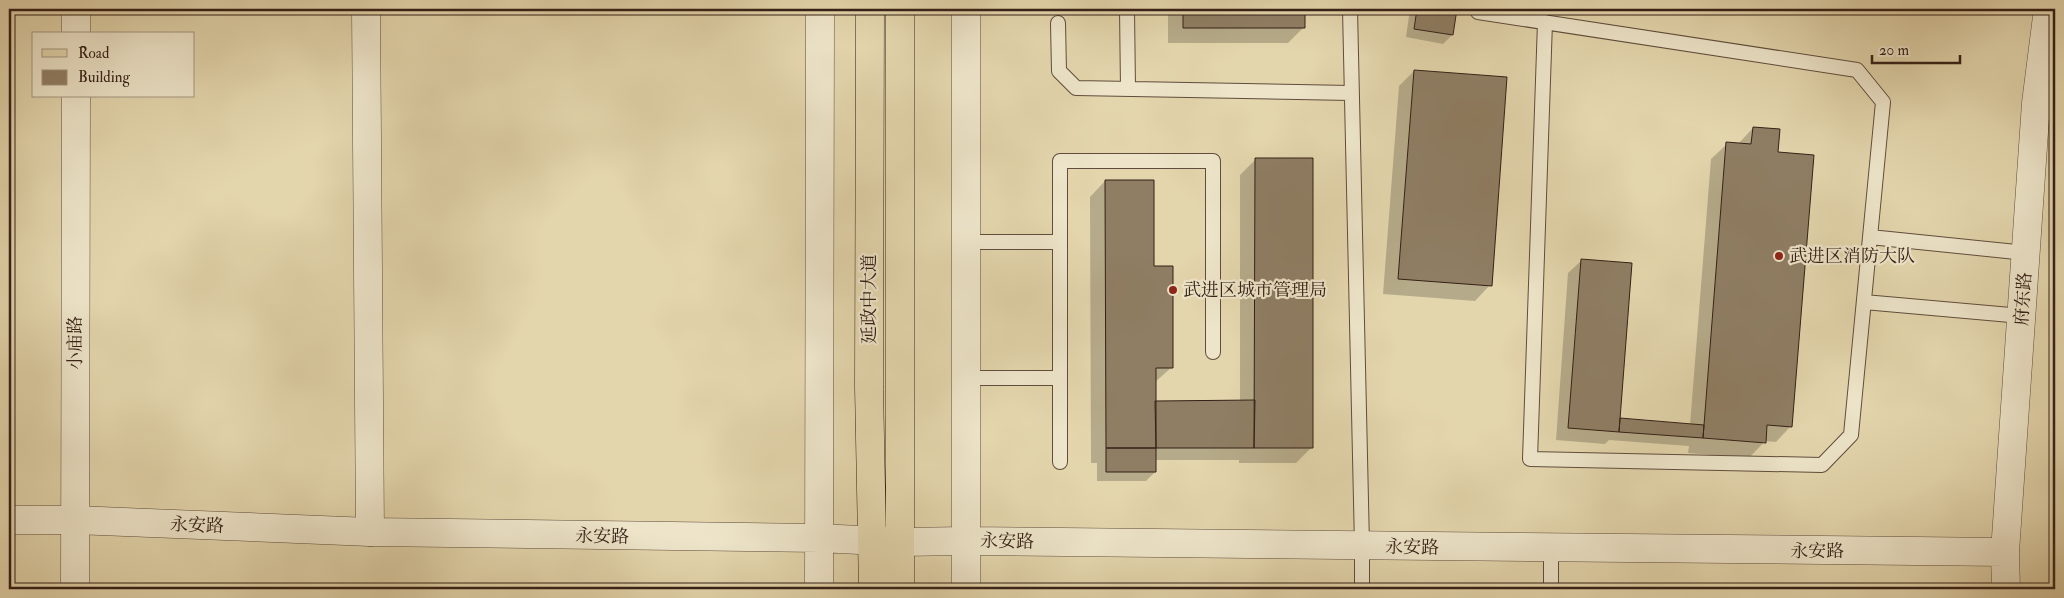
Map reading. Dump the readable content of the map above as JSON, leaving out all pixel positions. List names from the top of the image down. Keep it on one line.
{"streets":{"main road":["延政中大道"],"street":["府东路","小庙路","永安路"]},"crossings":[["延政中大道","永安路"],["府东路","永安路"],["小庙路","永安路"]],"places":["武进区消防大队","武进区城市管理局"],"legend":["Road","Building"],"scale_bar":"20 m"}
